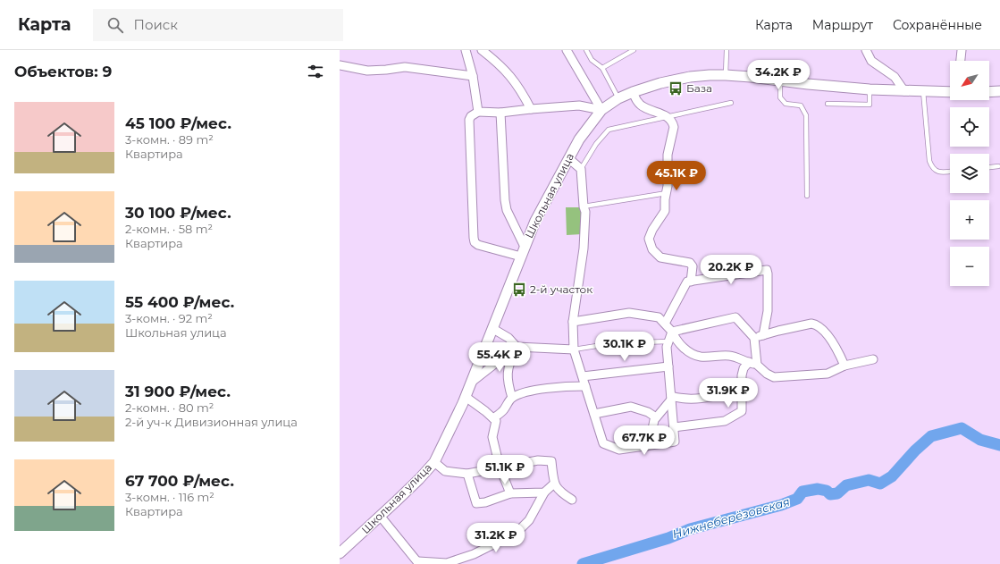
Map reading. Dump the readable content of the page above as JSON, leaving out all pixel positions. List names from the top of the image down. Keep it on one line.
{"streets":{"street":["Школьная улица"]},"water":["Нижнеберёзовская"],"places":{"bus stop":["База","2-й участок"]},"north":"bottom left","page":{"header":"Карта","search":"Поиск","nav":["Карта","Маршрут","Сохранённые"],"heading":"Объектов: 9","price":["34.2K ₽","45.1K ₽","20.2K ₽","30.1K ₽","55.4K ₽","31.9K ₽","67.7K ₽","51.1K ₽","31.2K ₽"],"map_buttons":["+","−"],"list":[{"name":"45 100 ₽/мес.","note":"3-комн. · 89 m² · Квартира"},{"name":"30 100 ₽/мес.","note":"2-комн. · 58 m² · Квартира"},{"name":"55 400 ₽/мес.","note":"3-комн. · 92 m² · Школьная улица"},{"name":"31 900 ₽/мес.","note":"2-комн. · 80 m² · 2-й уч-к Дивизионная улица"},{"name":"67 700 ₽/мес.","note":"3-комн. · 116 m² · Квартира"}]}}
